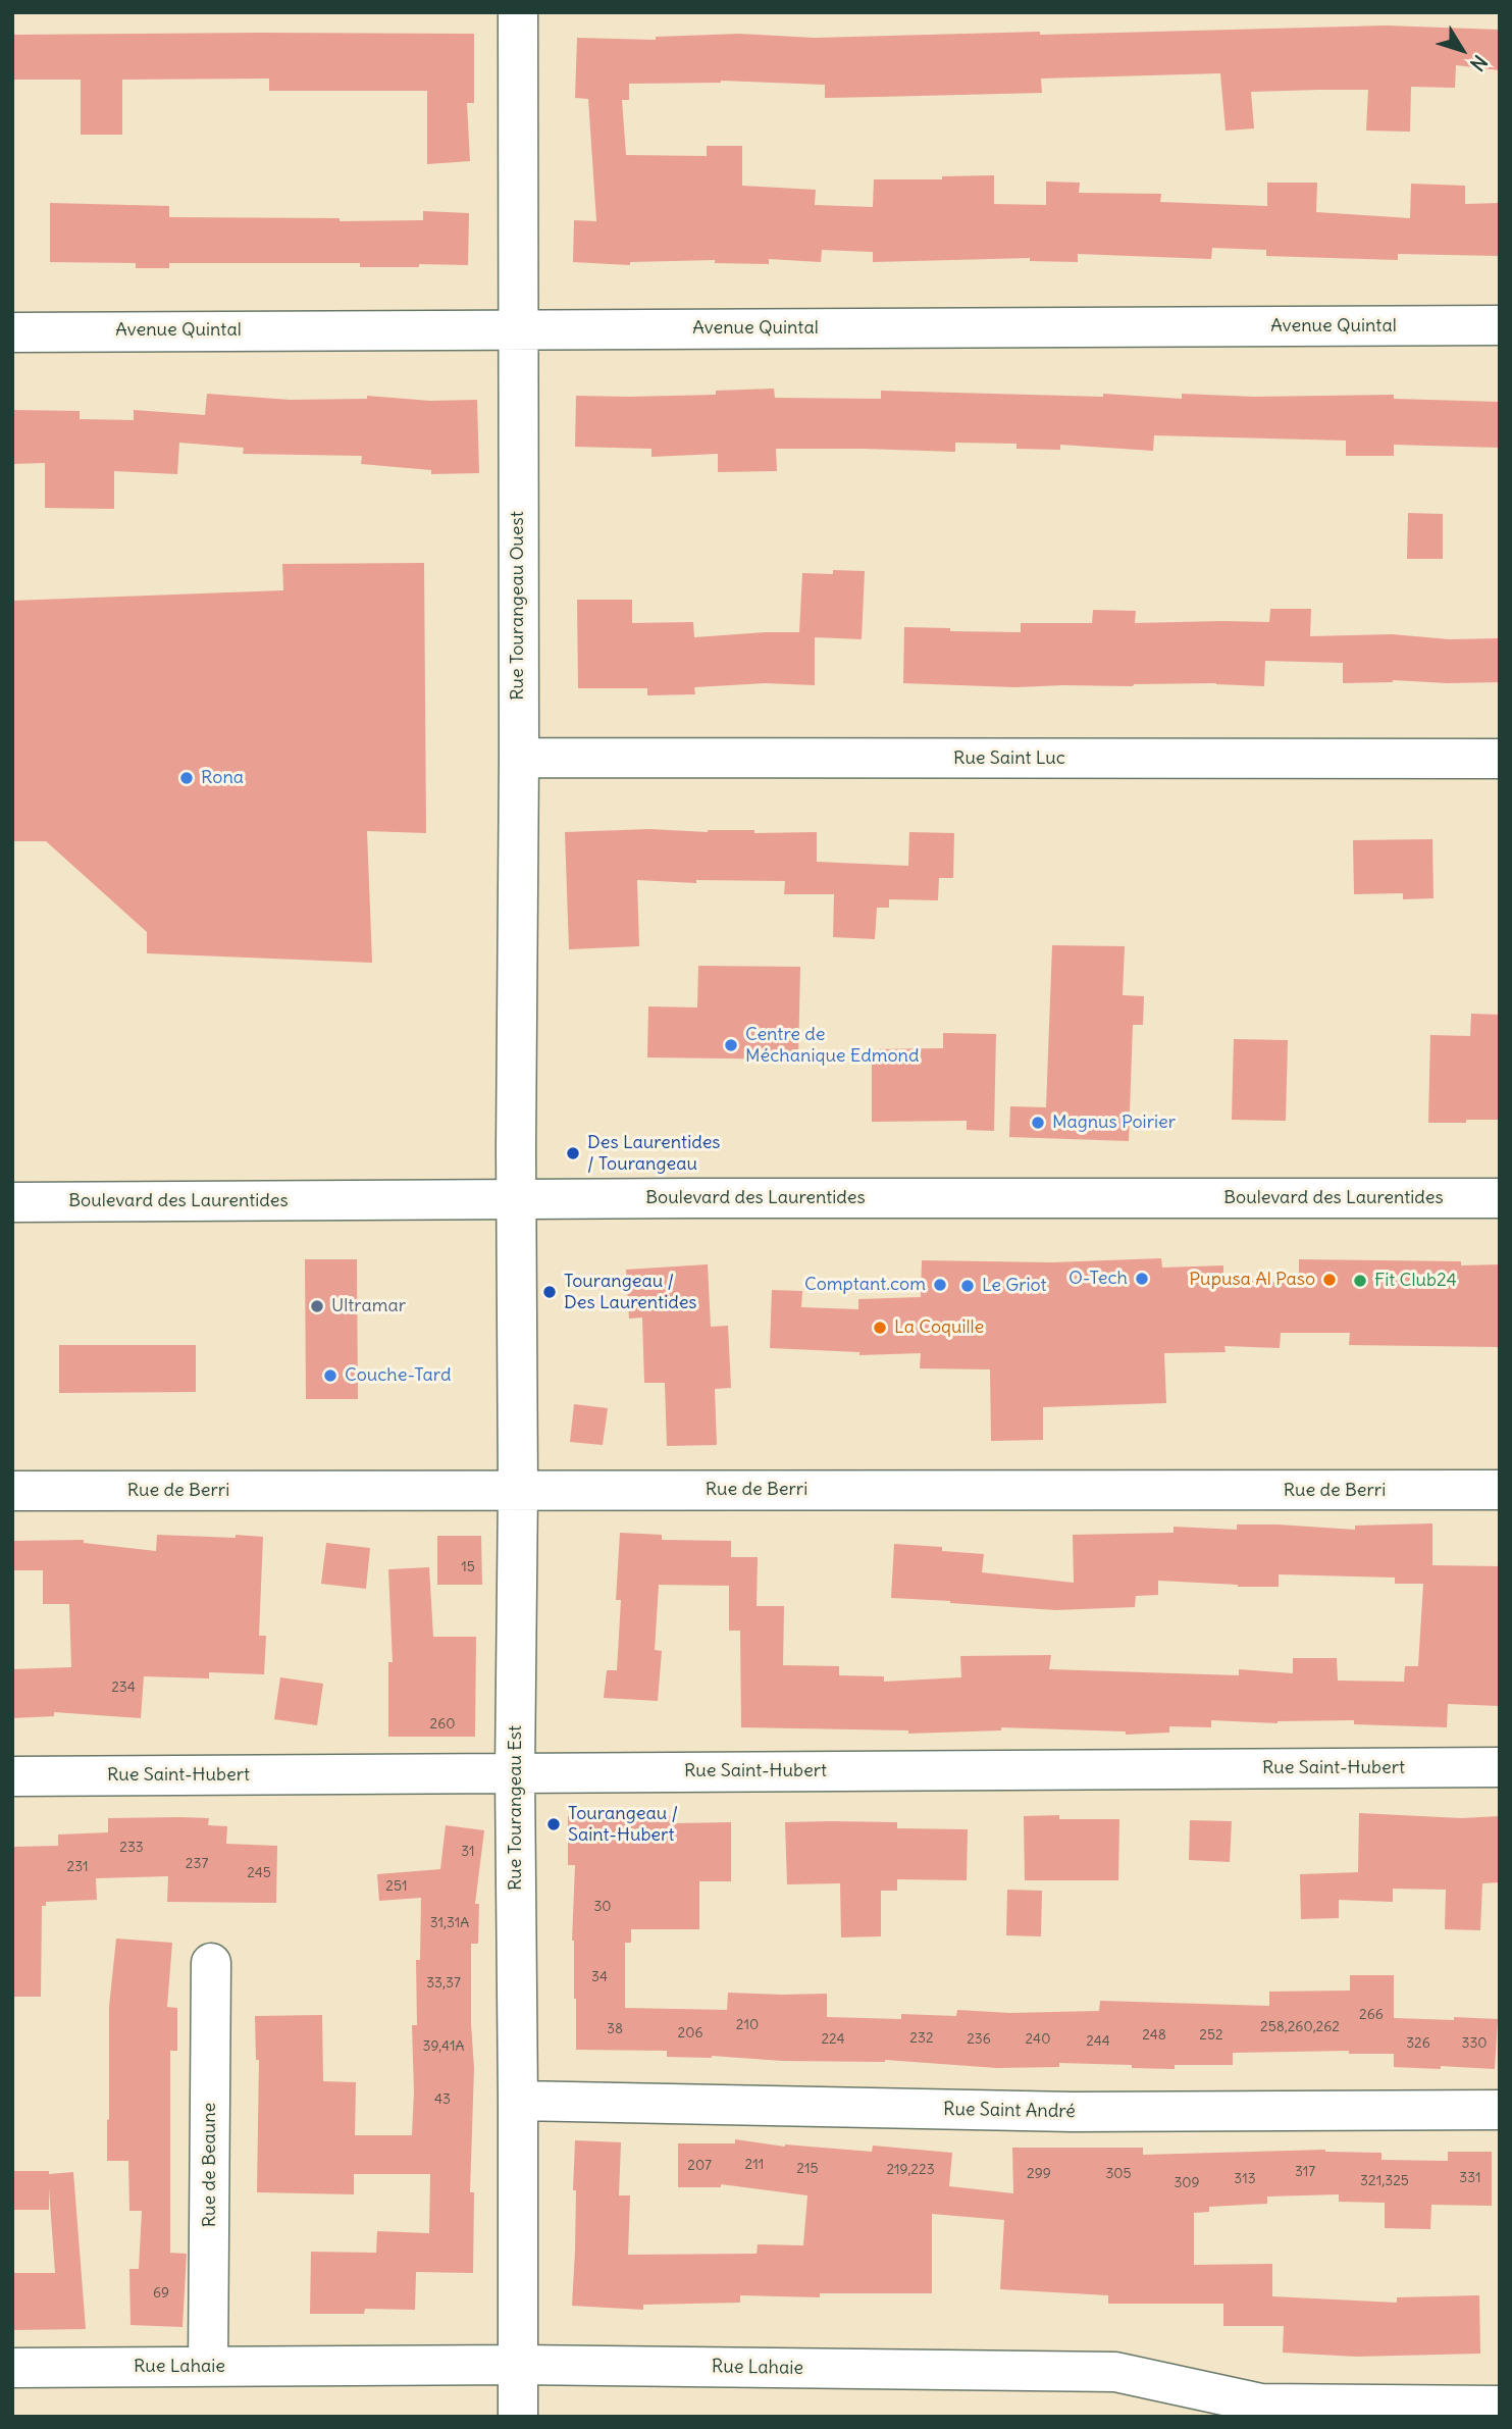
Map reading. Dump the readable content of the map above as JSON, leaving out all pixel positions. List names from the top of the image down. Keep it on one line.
{"streets":{"street":["Avenue Quintal","Rue Tourangeau Ouest","Rue Saint Luc","Boulevard des Laurentides","Rue de Berri","Rue Saint-Hubert","Rue Tourangeau Est","Rue Saint André","Rue de Beaune","Rue Lahaie"]},"crossings":[["Avenue Quintal","Rue Tourangeau Ouest"],["Rue Tourangeau Ouest","Rue Saint Luc"],["Rue Tourangeau Ouest","Boulevard des Laurentides"],["Rue Tourangeau Ouest","Rue Tourangeau Est"],["Boulevard des Laurentides","Rue Tourangeau Est"],["Rue de Berri","Rue Tourangeau Est"],["Rue Saint-Hubert","Rue Tourangeau Est"],["Rue Tourangeau Est","Rue Saint André"],["Rue Tourangeau Est","Rue Lahaie"],["Rue de Beaune","Rue Lahaie"]],"places":["Rona","Centre de Méchanique Edmond","Magnus Poirier","Des Laurentides / Tourangeau","O-Tech","Pupusa Al Paso","Fit Club24","Comptant.com","Le Griot","Tourangeau / Des Laurentides","Ultramar","La Coquille","Couche-Tard","Tourangeau / Saint-Hubert"],"house_numbers":["15","234","260","233","31","237","231","245","251","30","31,31A","34","33,37","266","210","258,260,262","38","206","248","252","232","224","236","240","244","326","330","39,41A","43","211","207","215","219,223","317","299","305","331","313","321,325","309","69"],"north":"bottom right"}
